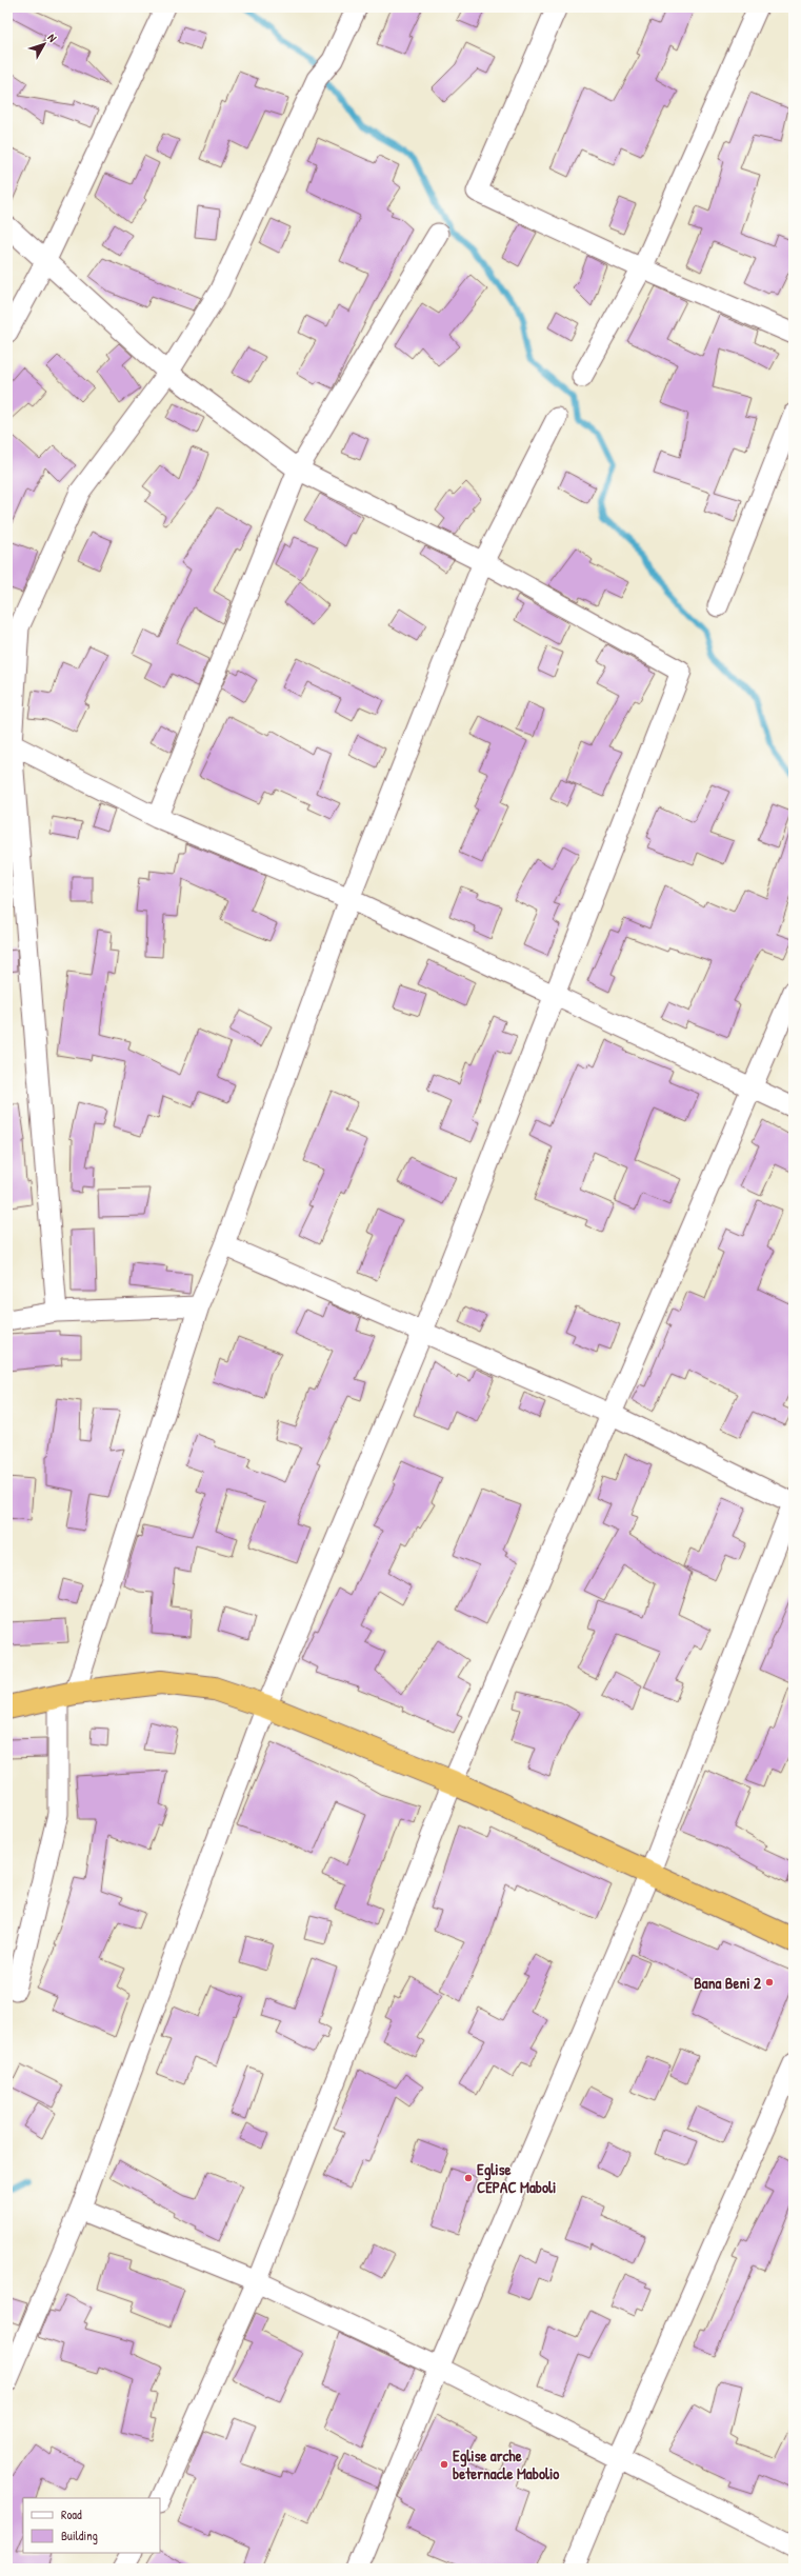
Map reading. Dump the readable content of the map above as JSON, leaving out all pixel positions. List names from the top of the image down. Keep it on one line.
{"places":["Bana Beni 2","Eglise CEPAC Maboli","Eglise arche beternacle Mabolio"],"legend":["Road","Building"],"north":"top right"}
